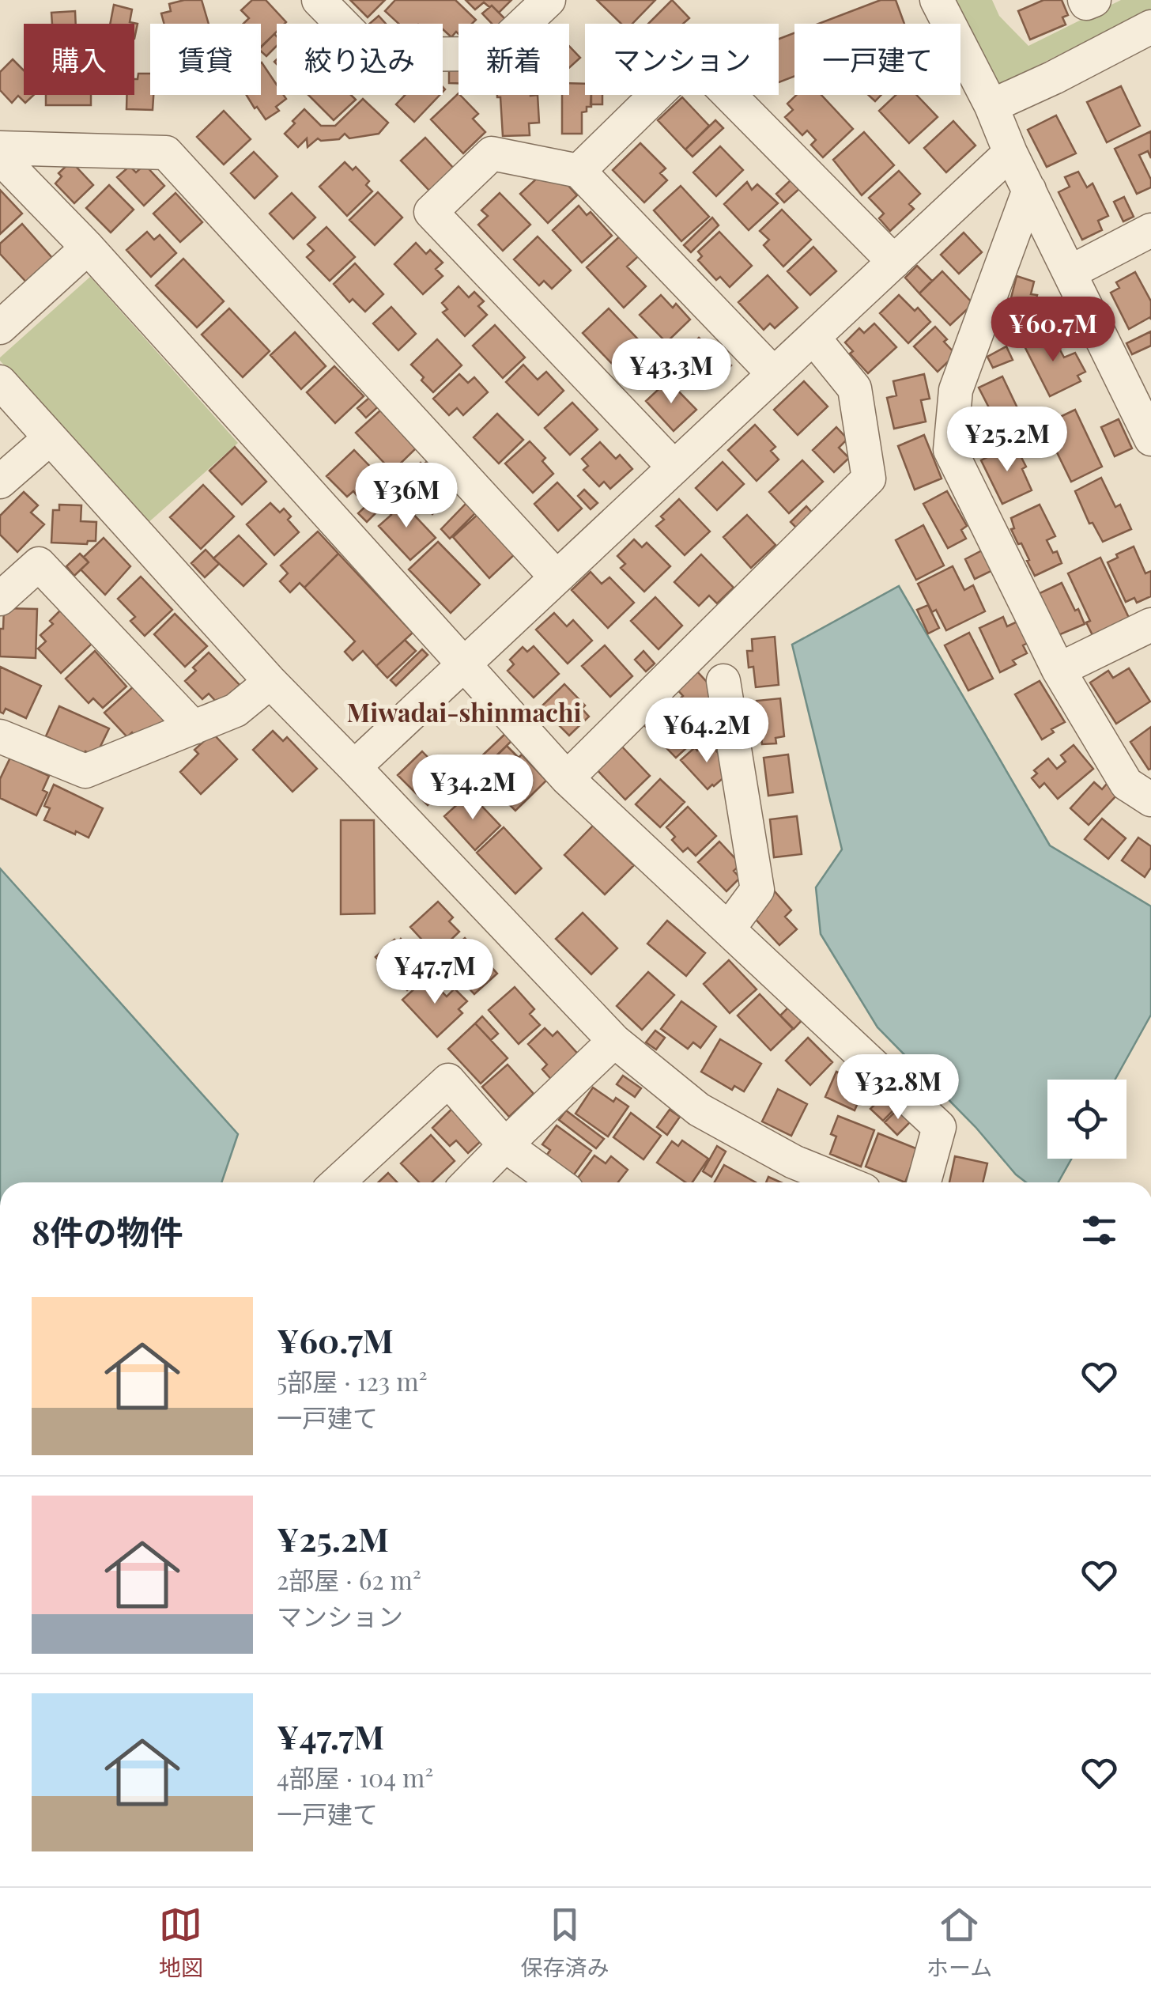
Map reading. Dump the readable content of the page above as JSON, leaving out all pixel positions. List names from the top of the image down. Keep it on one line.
{"districts":["Miwadai-shinmachi"],"page":{"chip":["購入","賃貸","絞り込み","新着","マンション","一戸建て"],"price":["¥60.7M","¥43.3M","¥25.2M","¥36M","¥64.2M","¥34.2M","¥47.7M","¥32.8M"],"heading":"8件の物件","list":[{"name":"¥60.7M","note":"5部屋 · 123 m² · 一戸建て"},{"name":"¥25.2M","note":"2部屋 · 62 m² · マンション"},{"name":"¥47.7M","note":"4部屋 · 104 m² · 一戸建て"}],"tabs":["地図","保存済み","ホーム"]}}
